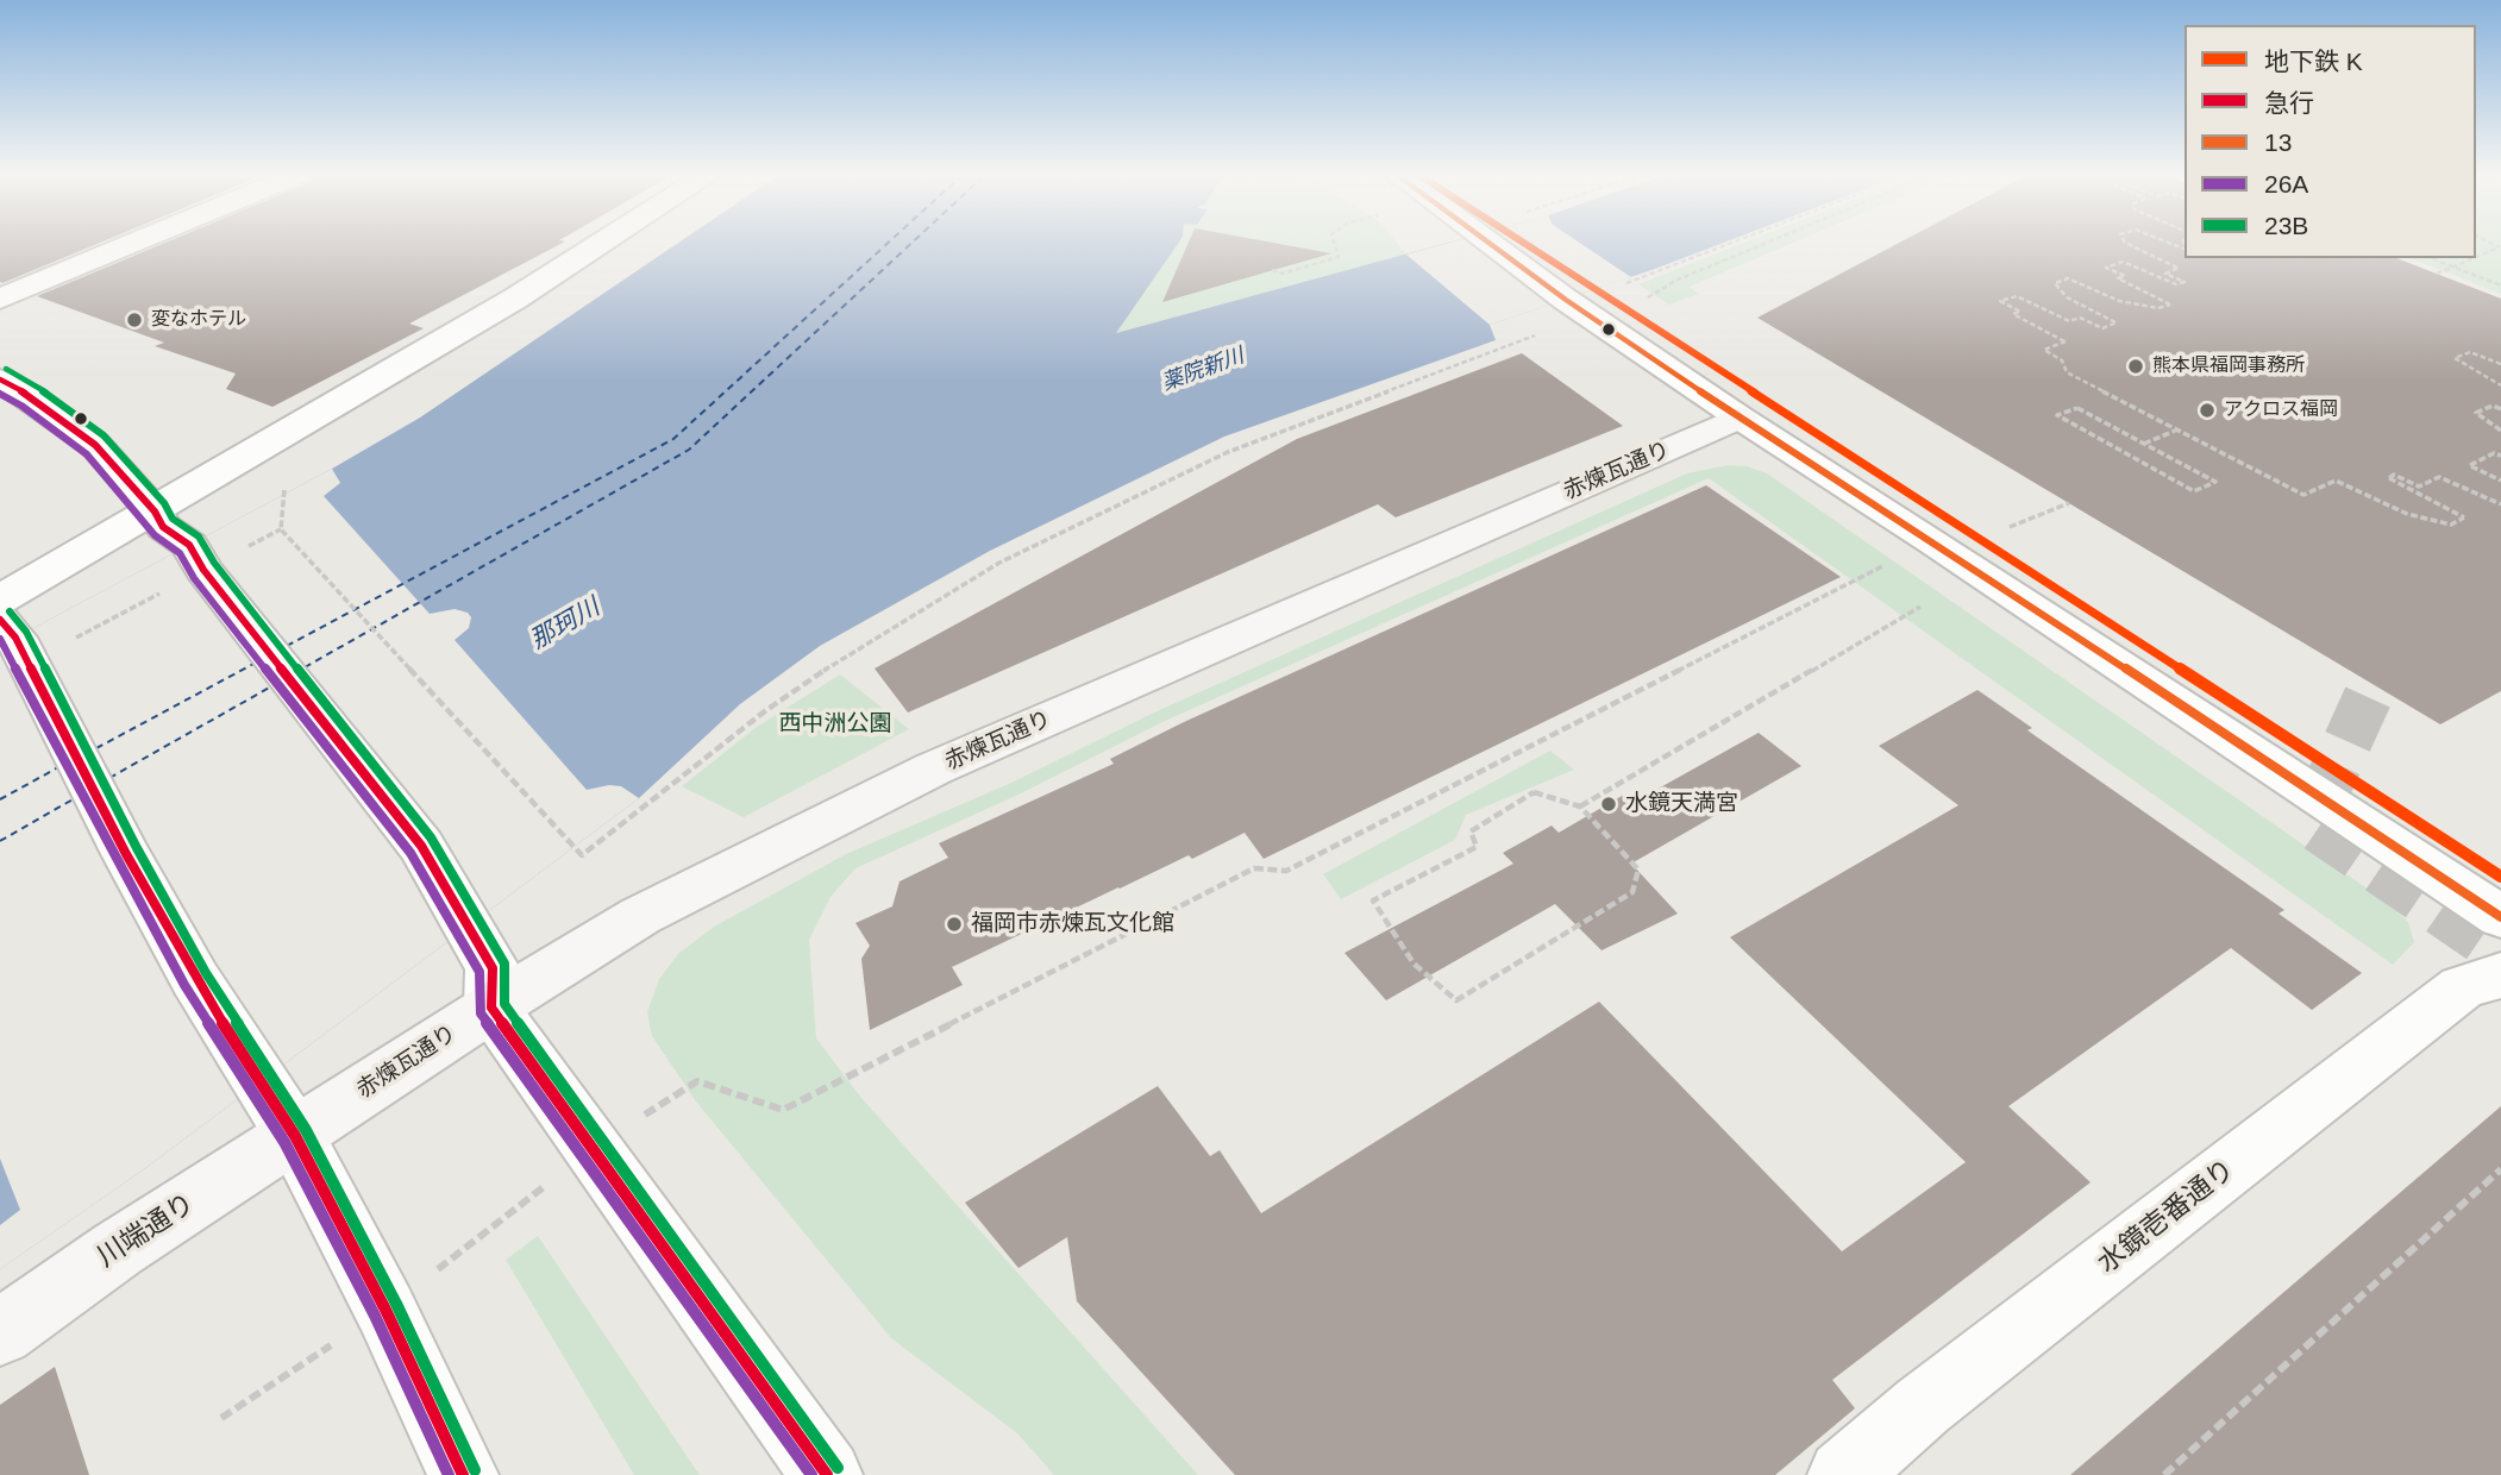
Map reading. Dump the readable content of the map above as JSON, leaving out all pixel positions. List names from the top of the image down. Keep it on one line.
{"streets":{"main road":["赤煉瓦通り","川端通り"],"street":["水鏡壱番通り"]},"crossings":[["赤煉瓦通り","川端通り"]],"water":["薬院新川","那珂川"],"parks":["西中洲公園"],"places":["変なホテル","熊本県福岡事務所","アクロス福岡","水鏡天満宮","福岡市赤煉瓦文化館"],"lines":["metro line K","transit line 13","transit line 23B","transit line 急行","transit line 26A"],"legend":["地下鉄 K","急行","13","26A","23B"]}
